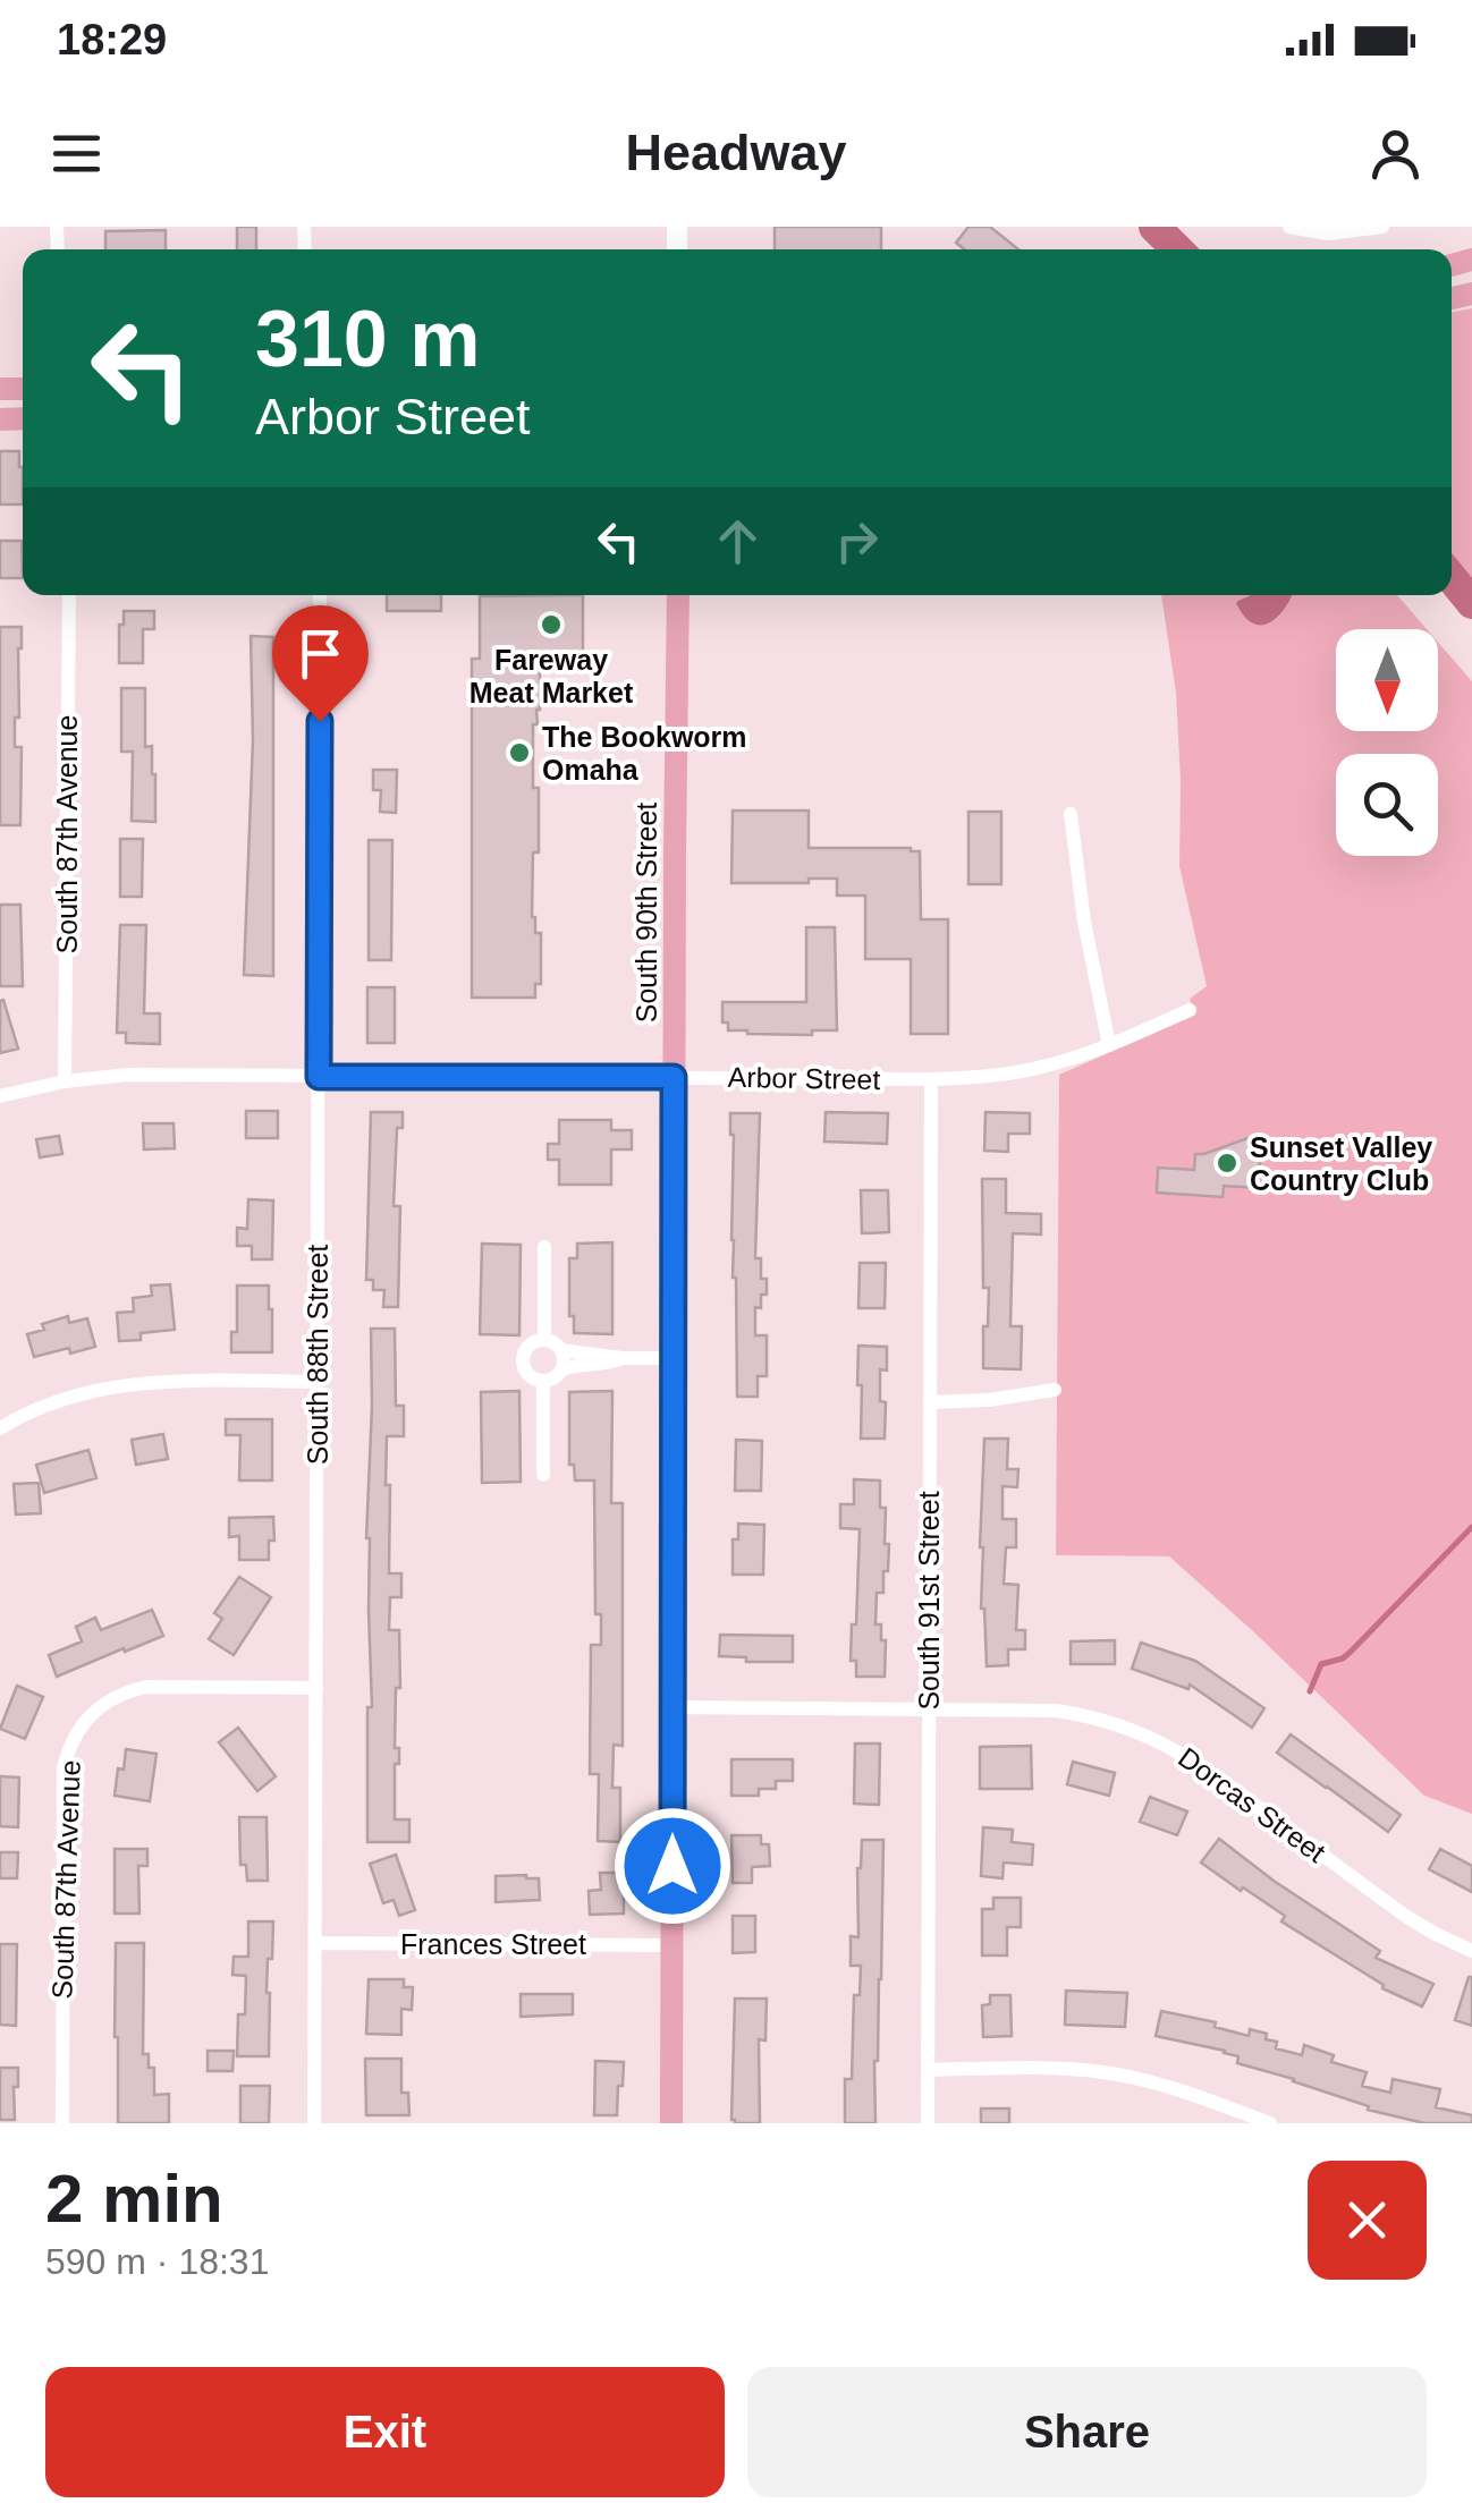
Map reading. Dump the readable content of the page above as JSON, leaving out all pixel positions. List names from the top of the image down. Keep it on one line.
{"streets":{"main road":["South 90th Street"],"street":["South 87th Avenue","Arbor Street","South 88th Street","South 91st Street","Dorcas Street","Frances Street"]},"crossings":[["South 87th Avenue","Arbor Street"],["South 87th Avenue","South 88th Street"],["South 90th Street","Arbor Street"],["South 90th Street","Dorcas Street"],["South 90th Street","Frances Street"],["Arbor Street","South 88th Street"],["Arbor Street","South 91st Street"],["South 88th Street","Frances Street"],["South 91st Street","Dorcas Street"]],"places":["Fareway Meat Market","The Bookworm Omaha","Sunset Valley Country Club"],"north":"bottom","page":{"status":"18:29","header":"Headway","turn":["310 m","Arbor Street"],"heading":["2 min","590 m · 18:31"],"buttons":["Exit","Share"]}}
